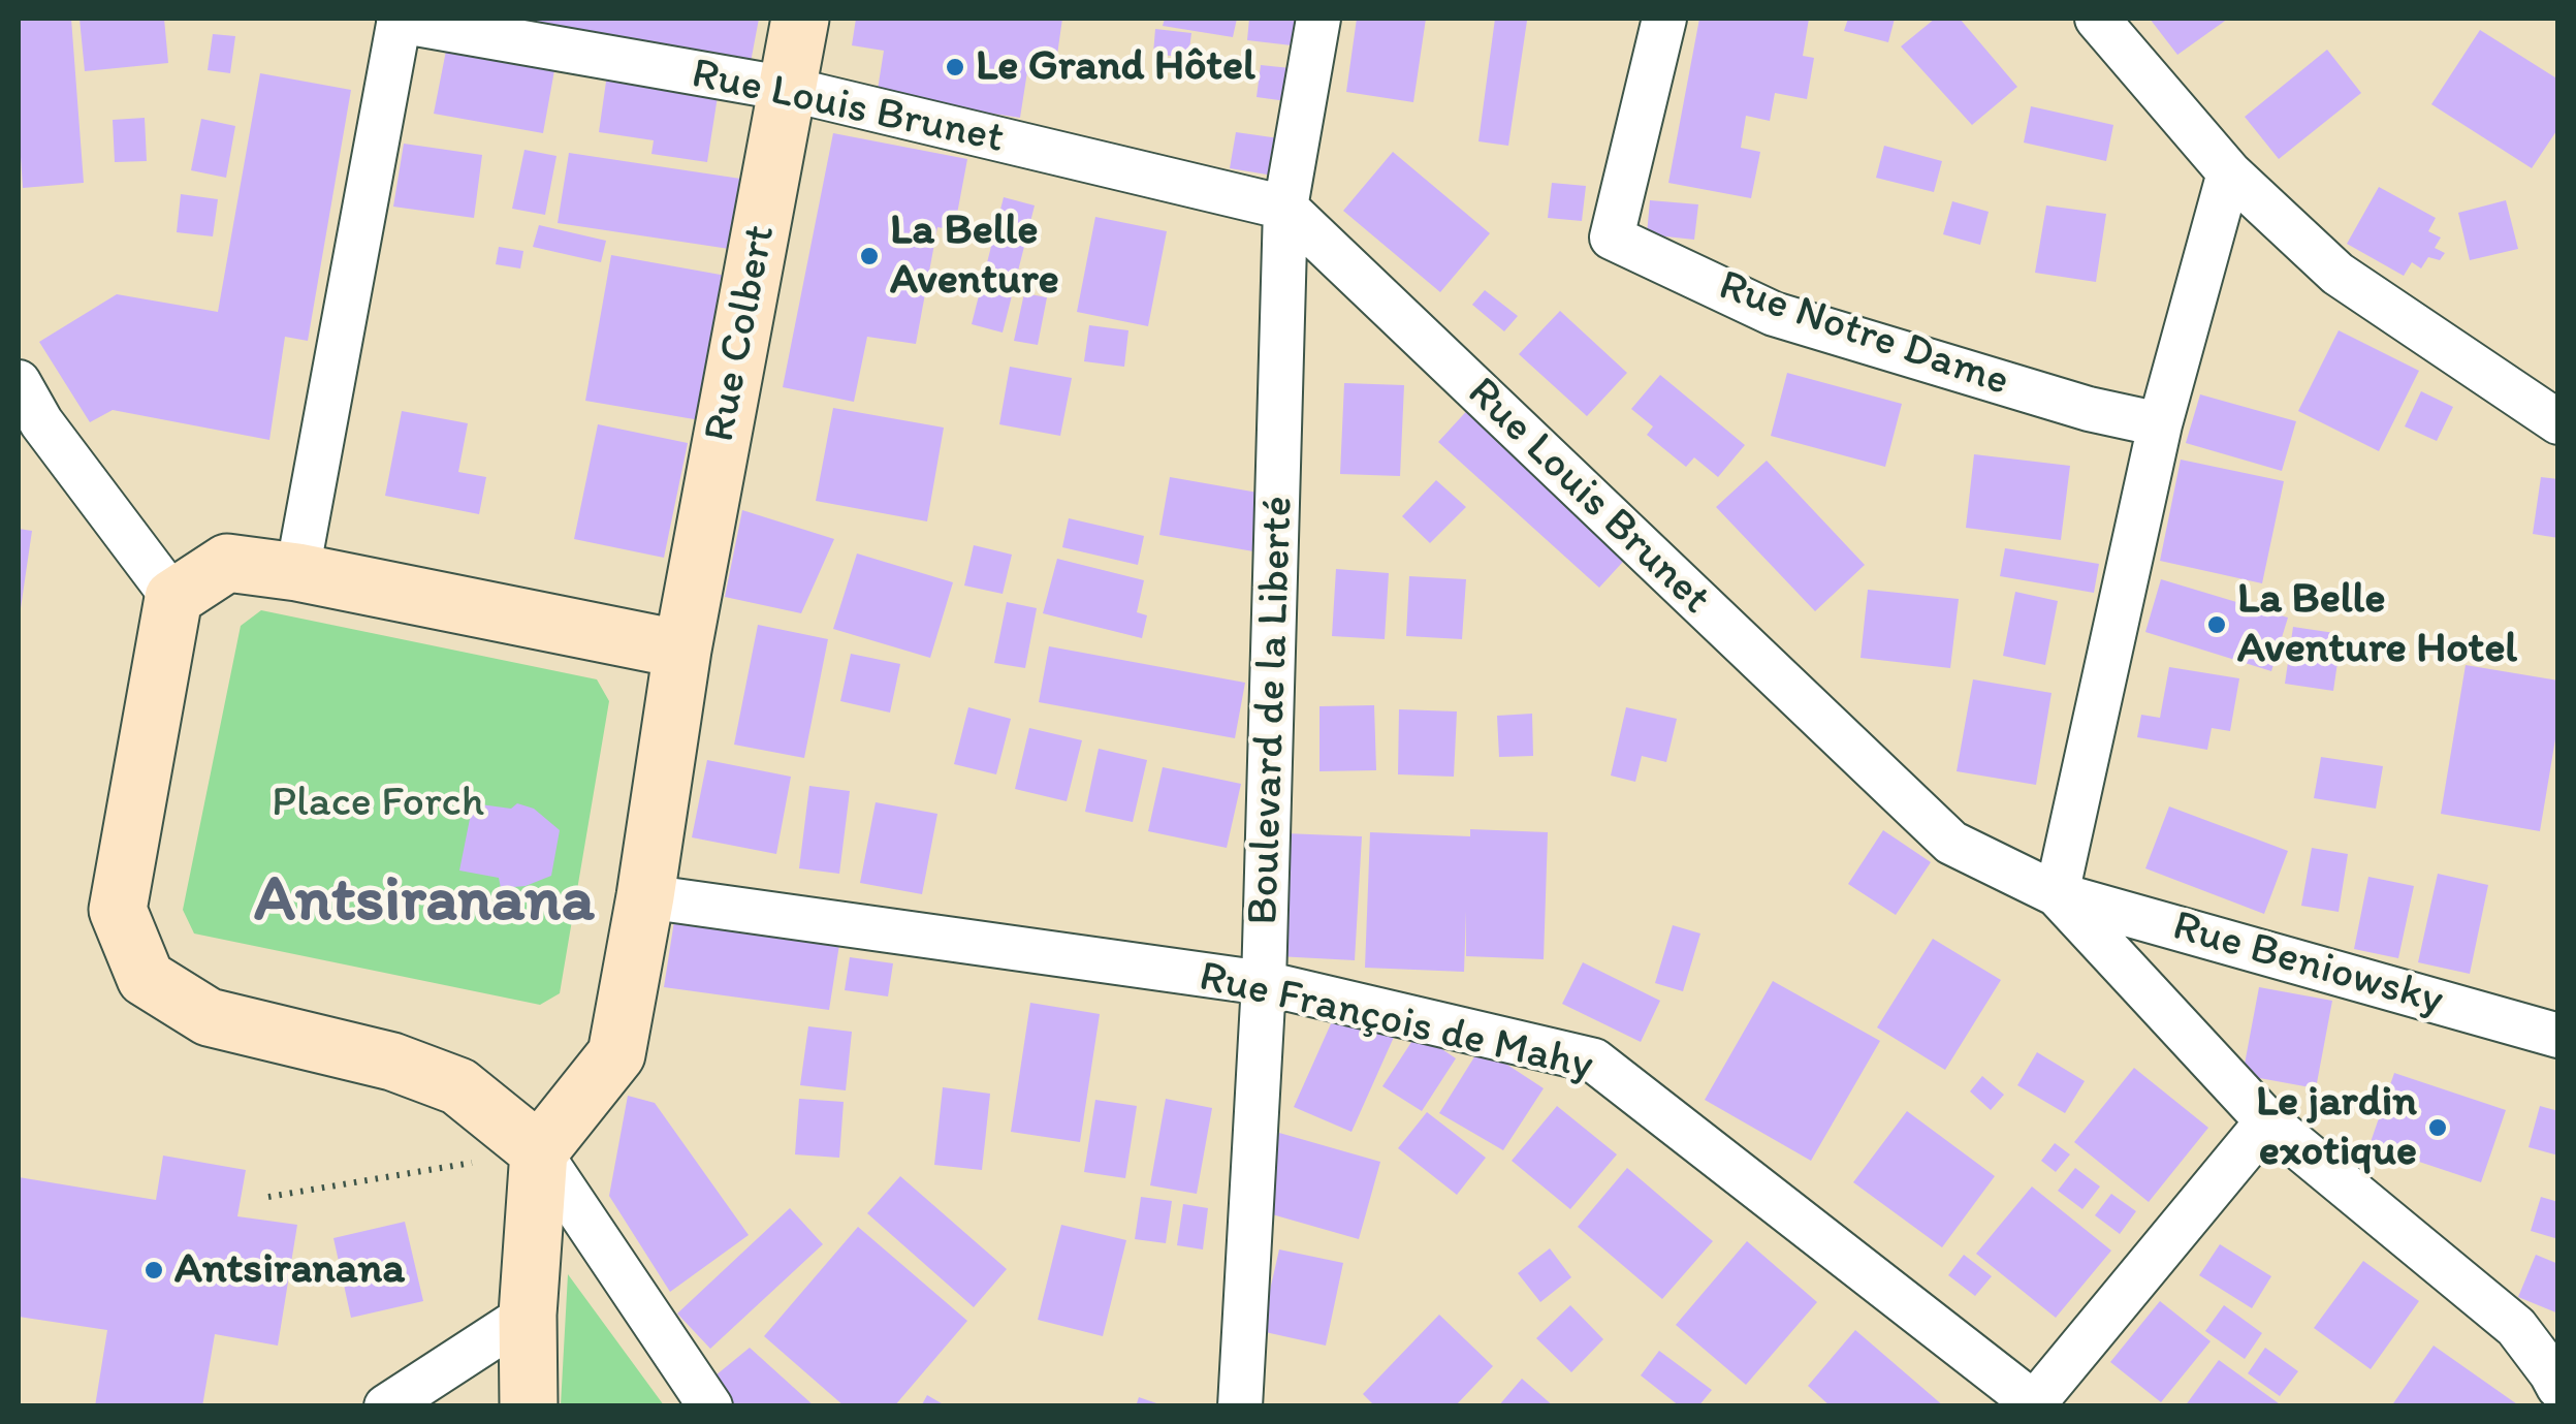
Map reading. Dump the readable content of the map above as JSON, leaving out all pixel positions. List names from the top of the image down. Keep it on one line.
{"streets":{"main road":["Rue Colbert"],"street":["Rue Louis Brunet","Rue Notre Dame","Boulevard de la Liberté","Rue Beniowsky","Rue François de Mahy"]},"crossings":[["Rue Louis Brunet","Rue Colbert"],["Rue Louis Brunet","Boulevard de la Liberté"],["Rue Louis Brunet","Rue Beniowsky"],["Rue Colbert","Rue François de Mahy"],["Boulevard de la Liberté","Rue François de Mahy"]],"districts":["Antsiranana"],"parks":["Place Forch"],"places":["Le Grand Hôtel","La Belle Aventure","La Belle Aventure Hotel","Le jardin exotique","Antsiranana"]}
